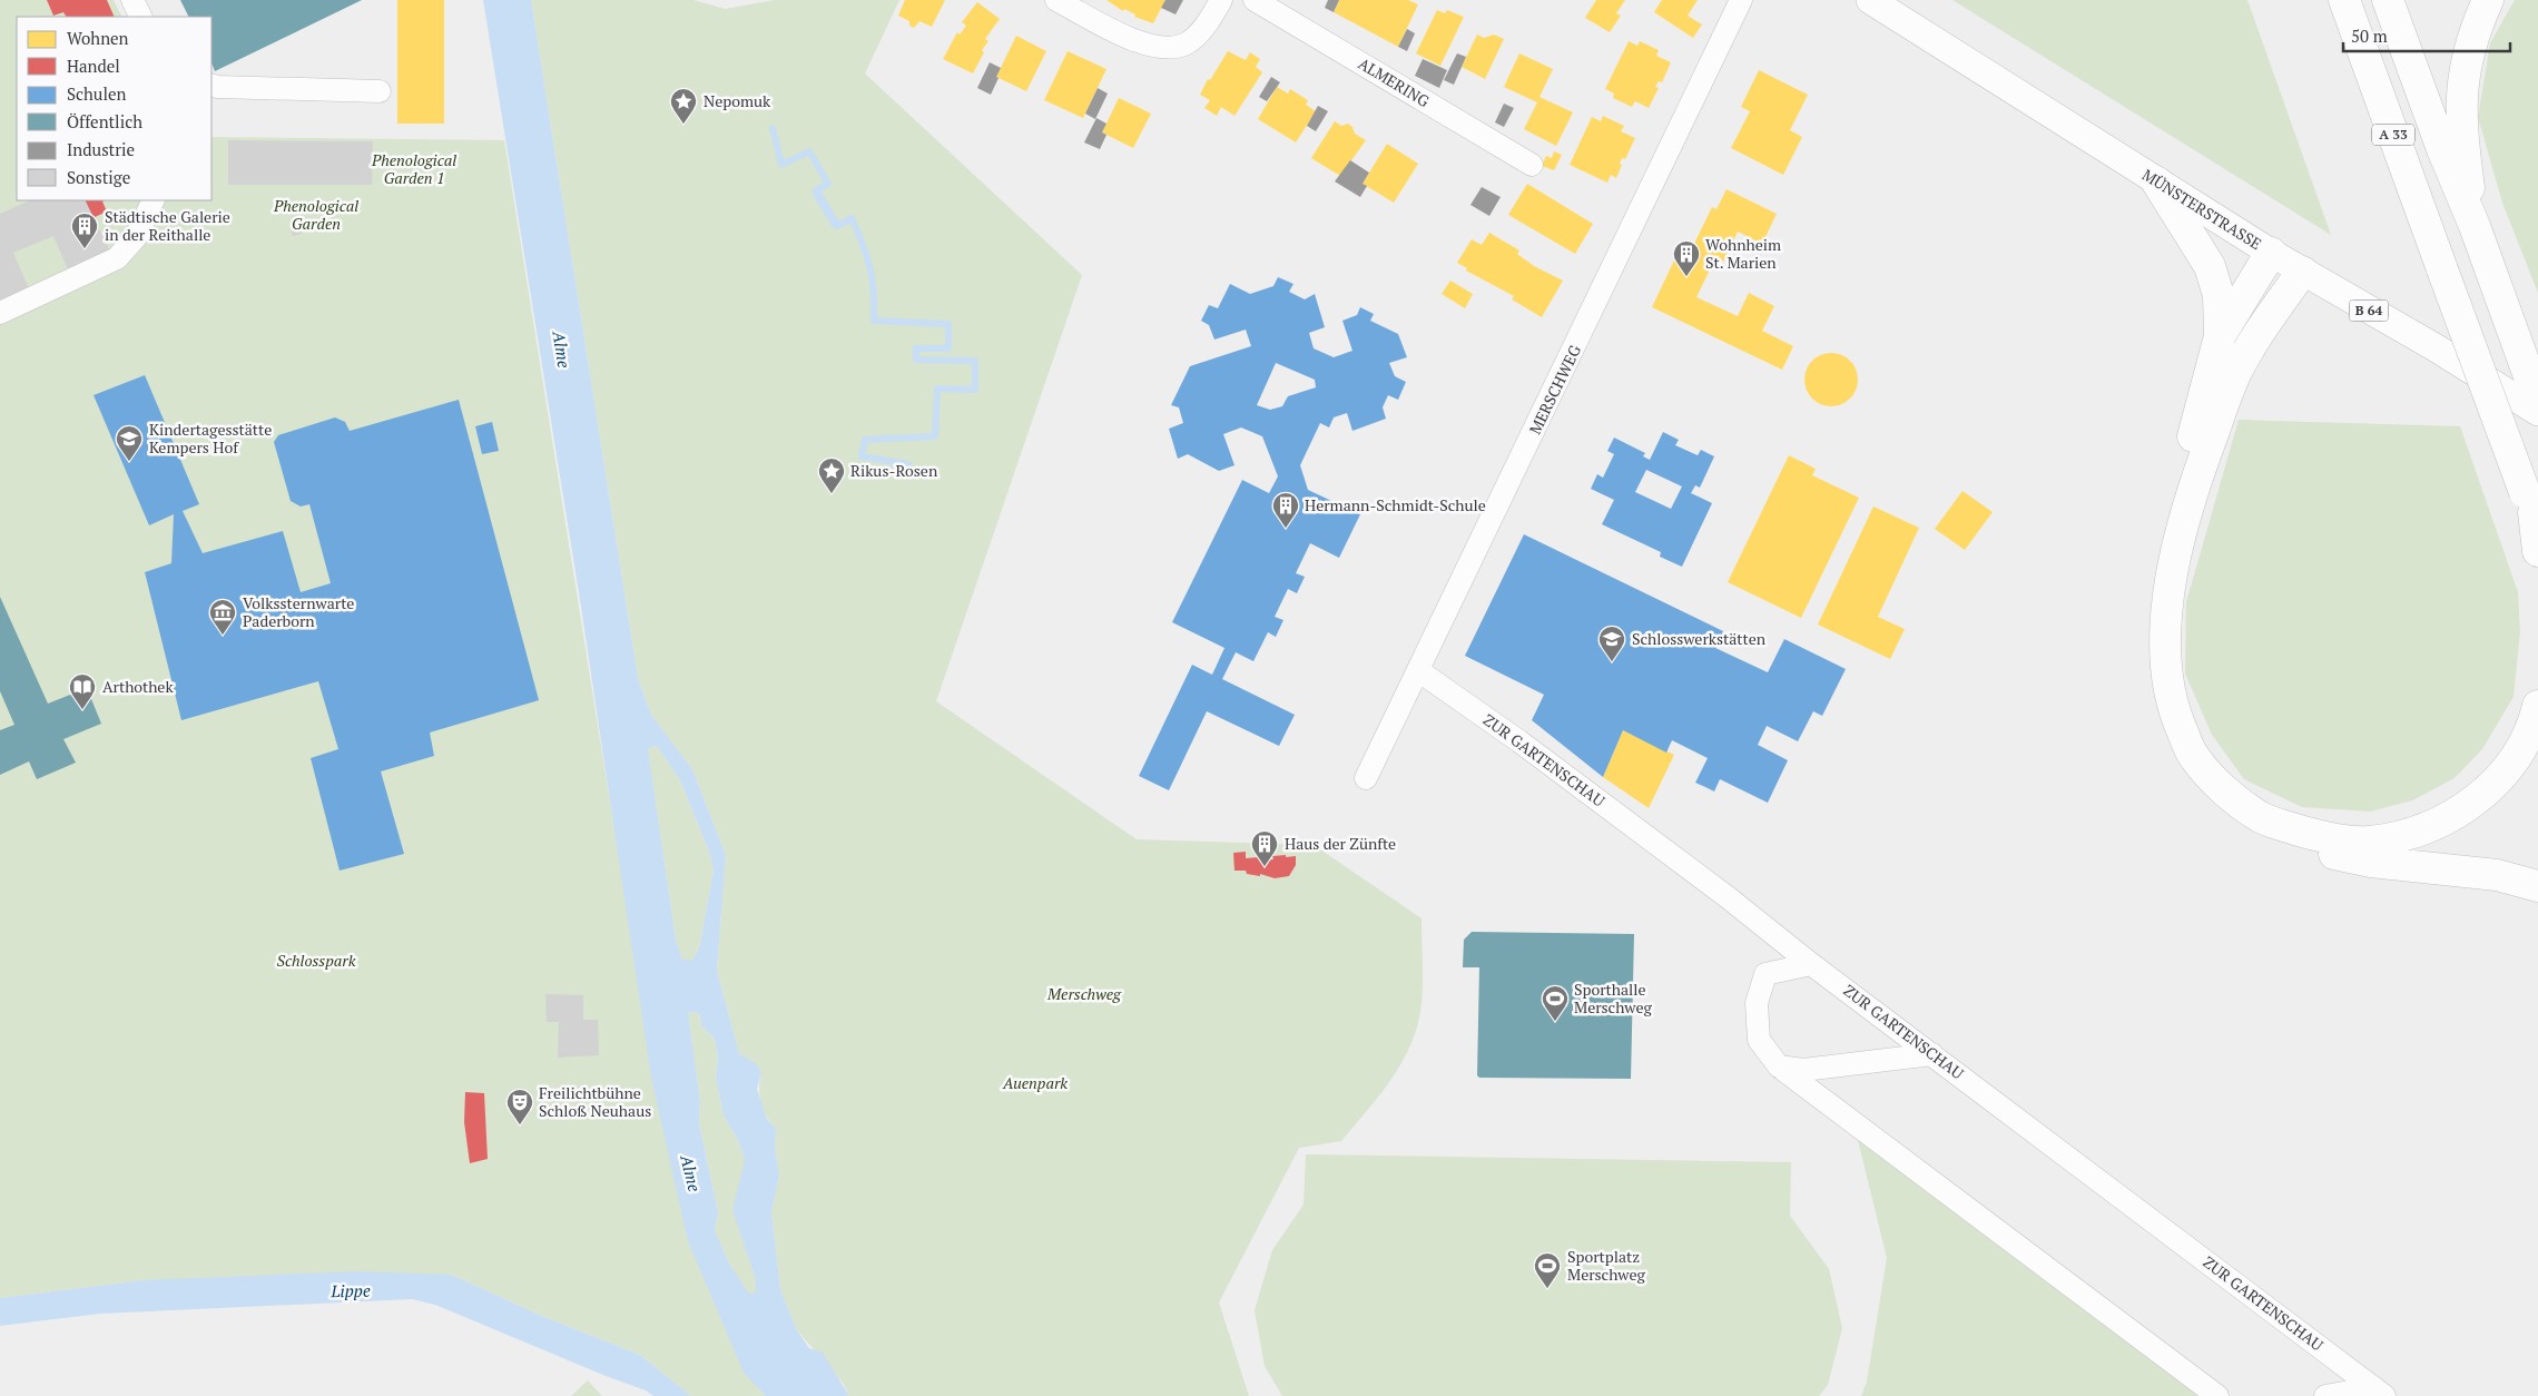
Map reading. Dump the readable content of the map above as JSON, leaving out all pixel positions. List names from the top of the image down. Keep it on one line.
{"streets":{"highway":["A 33"],"main road":["MÜNSTERSTRASSE","B 64"],"street":["ALMERING","MERSCHWEG","ZUR GARTENSCHAU"]},"crossings":[["MERSCHWEG","ZUR GARTENSCHAU"]],"water":["Alme","Lippe"],"parks":["Phenological Garden 1","Phenological Garden","Schlosspark","Merschweg","Auenpark"],"places":{"place":["Nepomuk","Rikus-Rosen"],"building":["Städtische Galerie in der Reithalle","Wohnheim St. Marien","Hermann-Schmidt-Schule","Haus der Zünfte"],"school or university":["Kindertagesstätte Kempers Hof","Schlosswerkstätten"],"museum":["Volkssternwarte Paderborn"],"library":["Arthothek"],"sports":["Sporthalle Merschweg","Sportplatz Merschweg"],"theatre":["Freilichtbühne Schloß Neuhaus"]},"legend":["Wohnen","Handel","Schulen","Öffentlich","Industrie","Sonstige"],"scale_bar":"50 m"}
